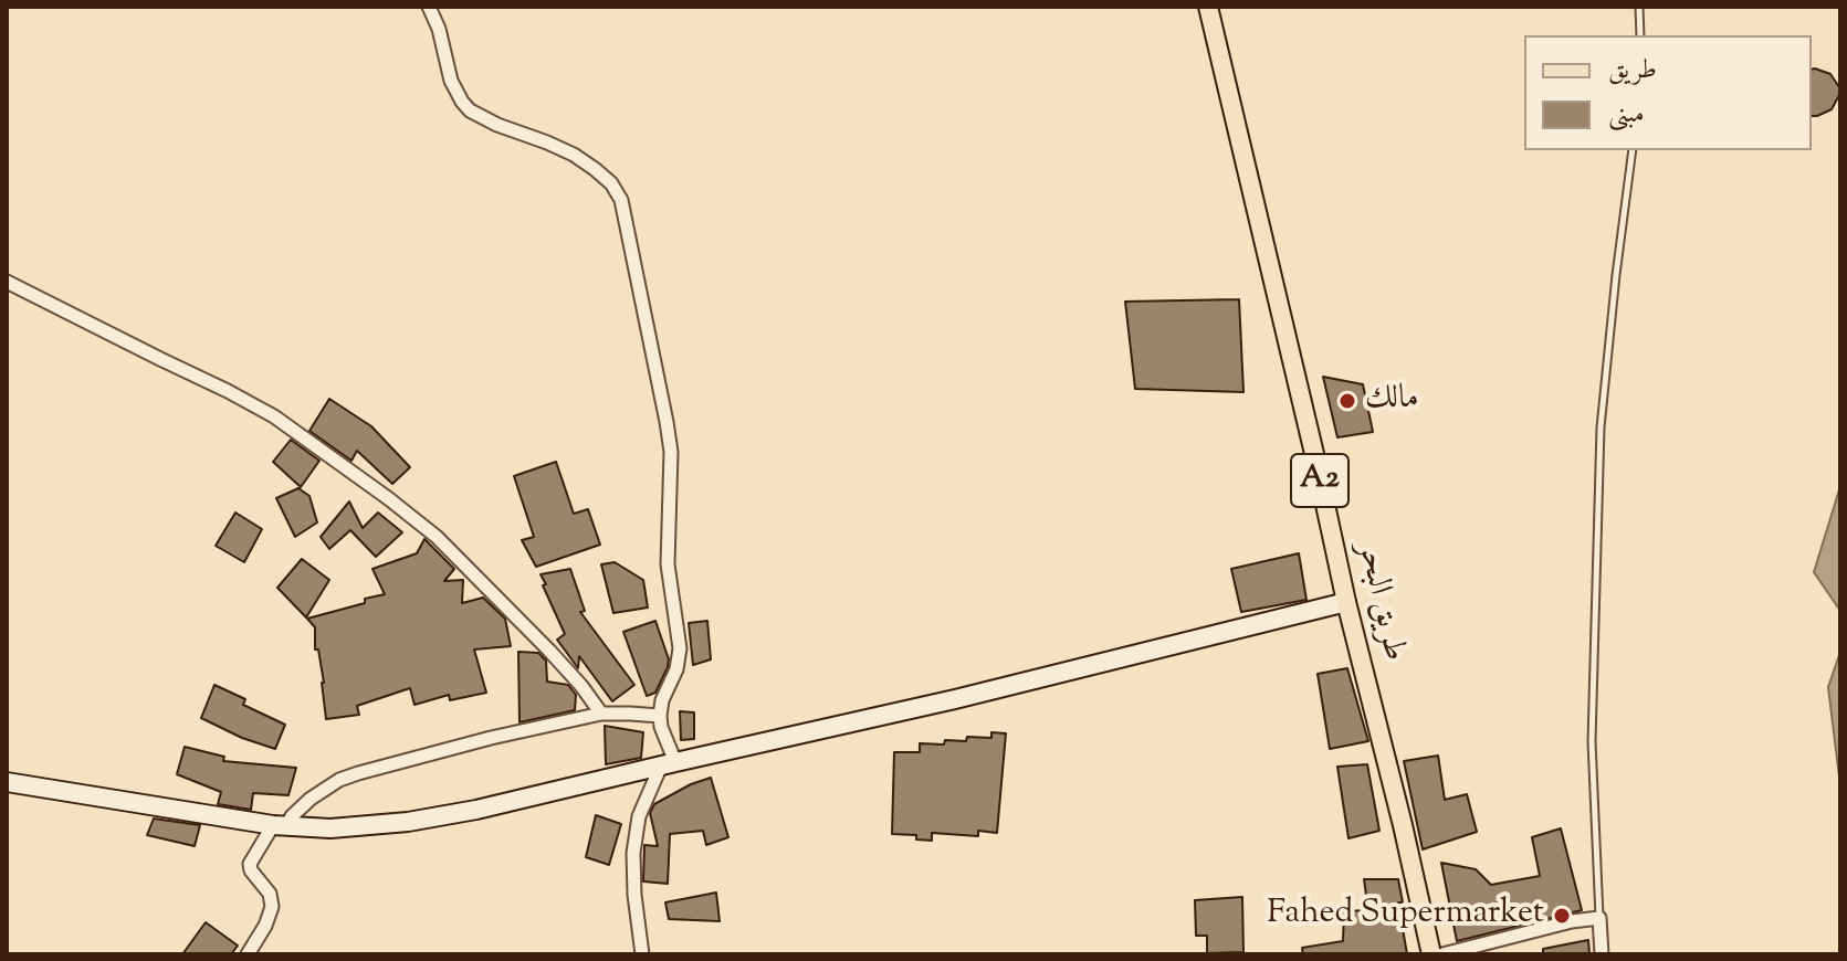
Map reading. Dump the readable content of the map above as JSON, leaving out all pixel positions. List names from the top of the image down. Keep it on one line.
{"streets":{"main road":["A2","طريق البحر"]},"places":["مالك","Fahed Supermarket"],"legend":["طريق","مبنى"]}
